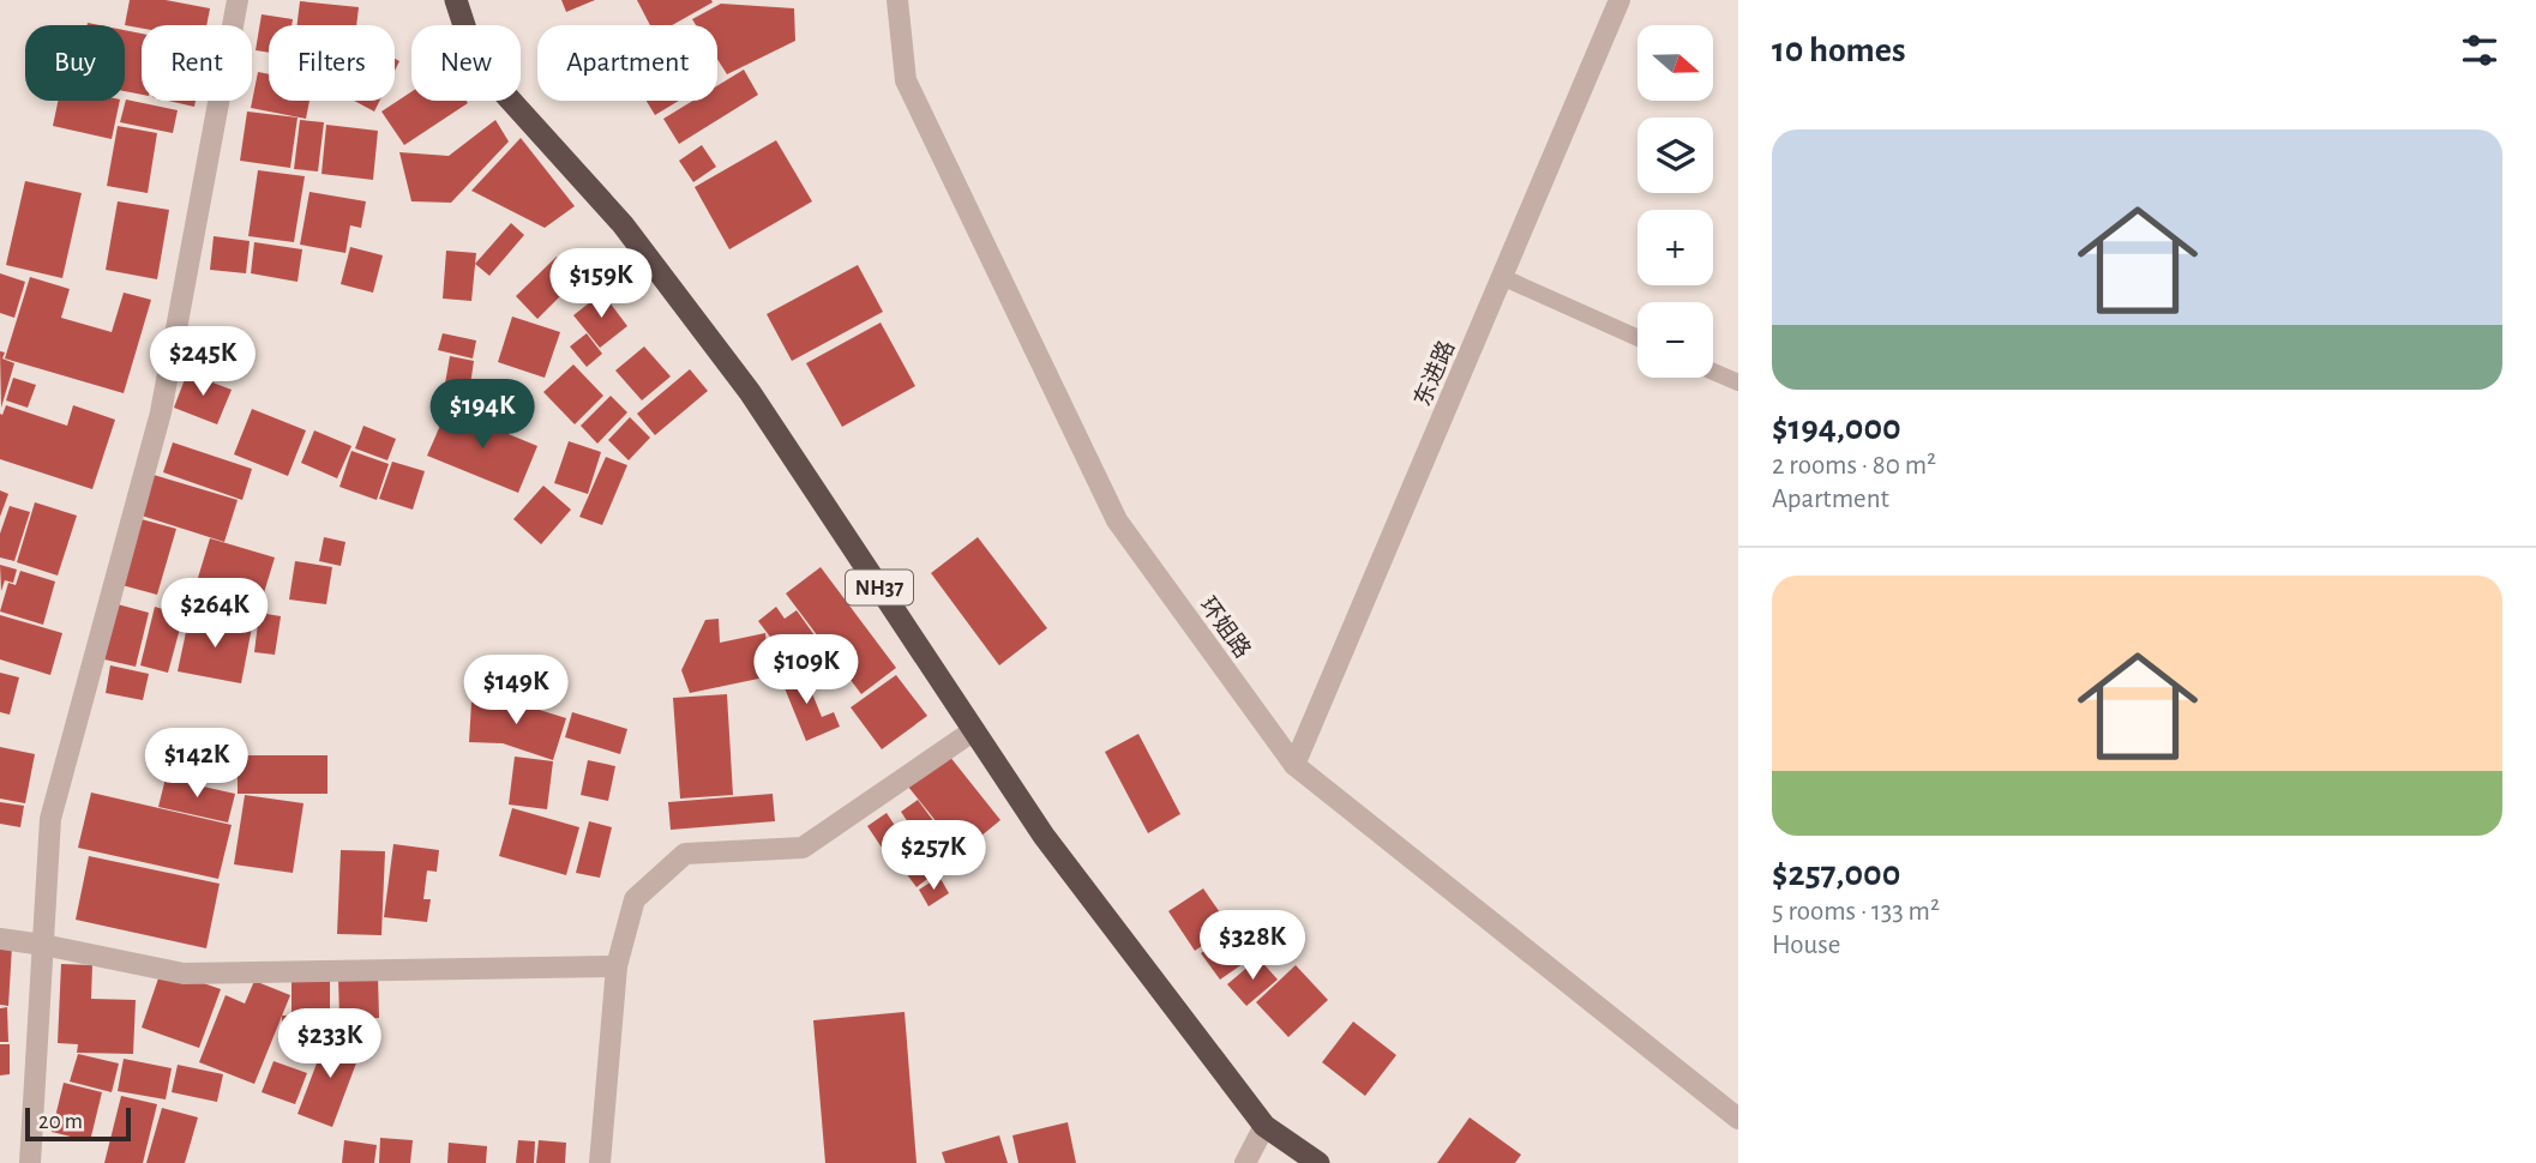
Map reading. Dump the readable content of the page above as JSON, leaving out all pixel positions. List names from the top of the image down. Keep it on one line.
{"streets":{"highway":["NH37"],"street":["东进路","环姐路"]},"crossings":[["东进路","环姐路"]],"scale_bar":"20 m","north":"right","page":{"heading":"10 homes","map_buttons":["+","−"],"chip":["Buy","Rent","Filters","New","Apartment"],"list":[{"name":"$194,000","note":"2 rooms · 80 m² · Apartment"},{"name":"$257,000","note":"5 rooms · 133 m² · House"}],"price":["$159K","$245K","$194K","$264K","$109K","$149K","$142K","$257K","$328K","$233K"],"scale":"20 m"}}
